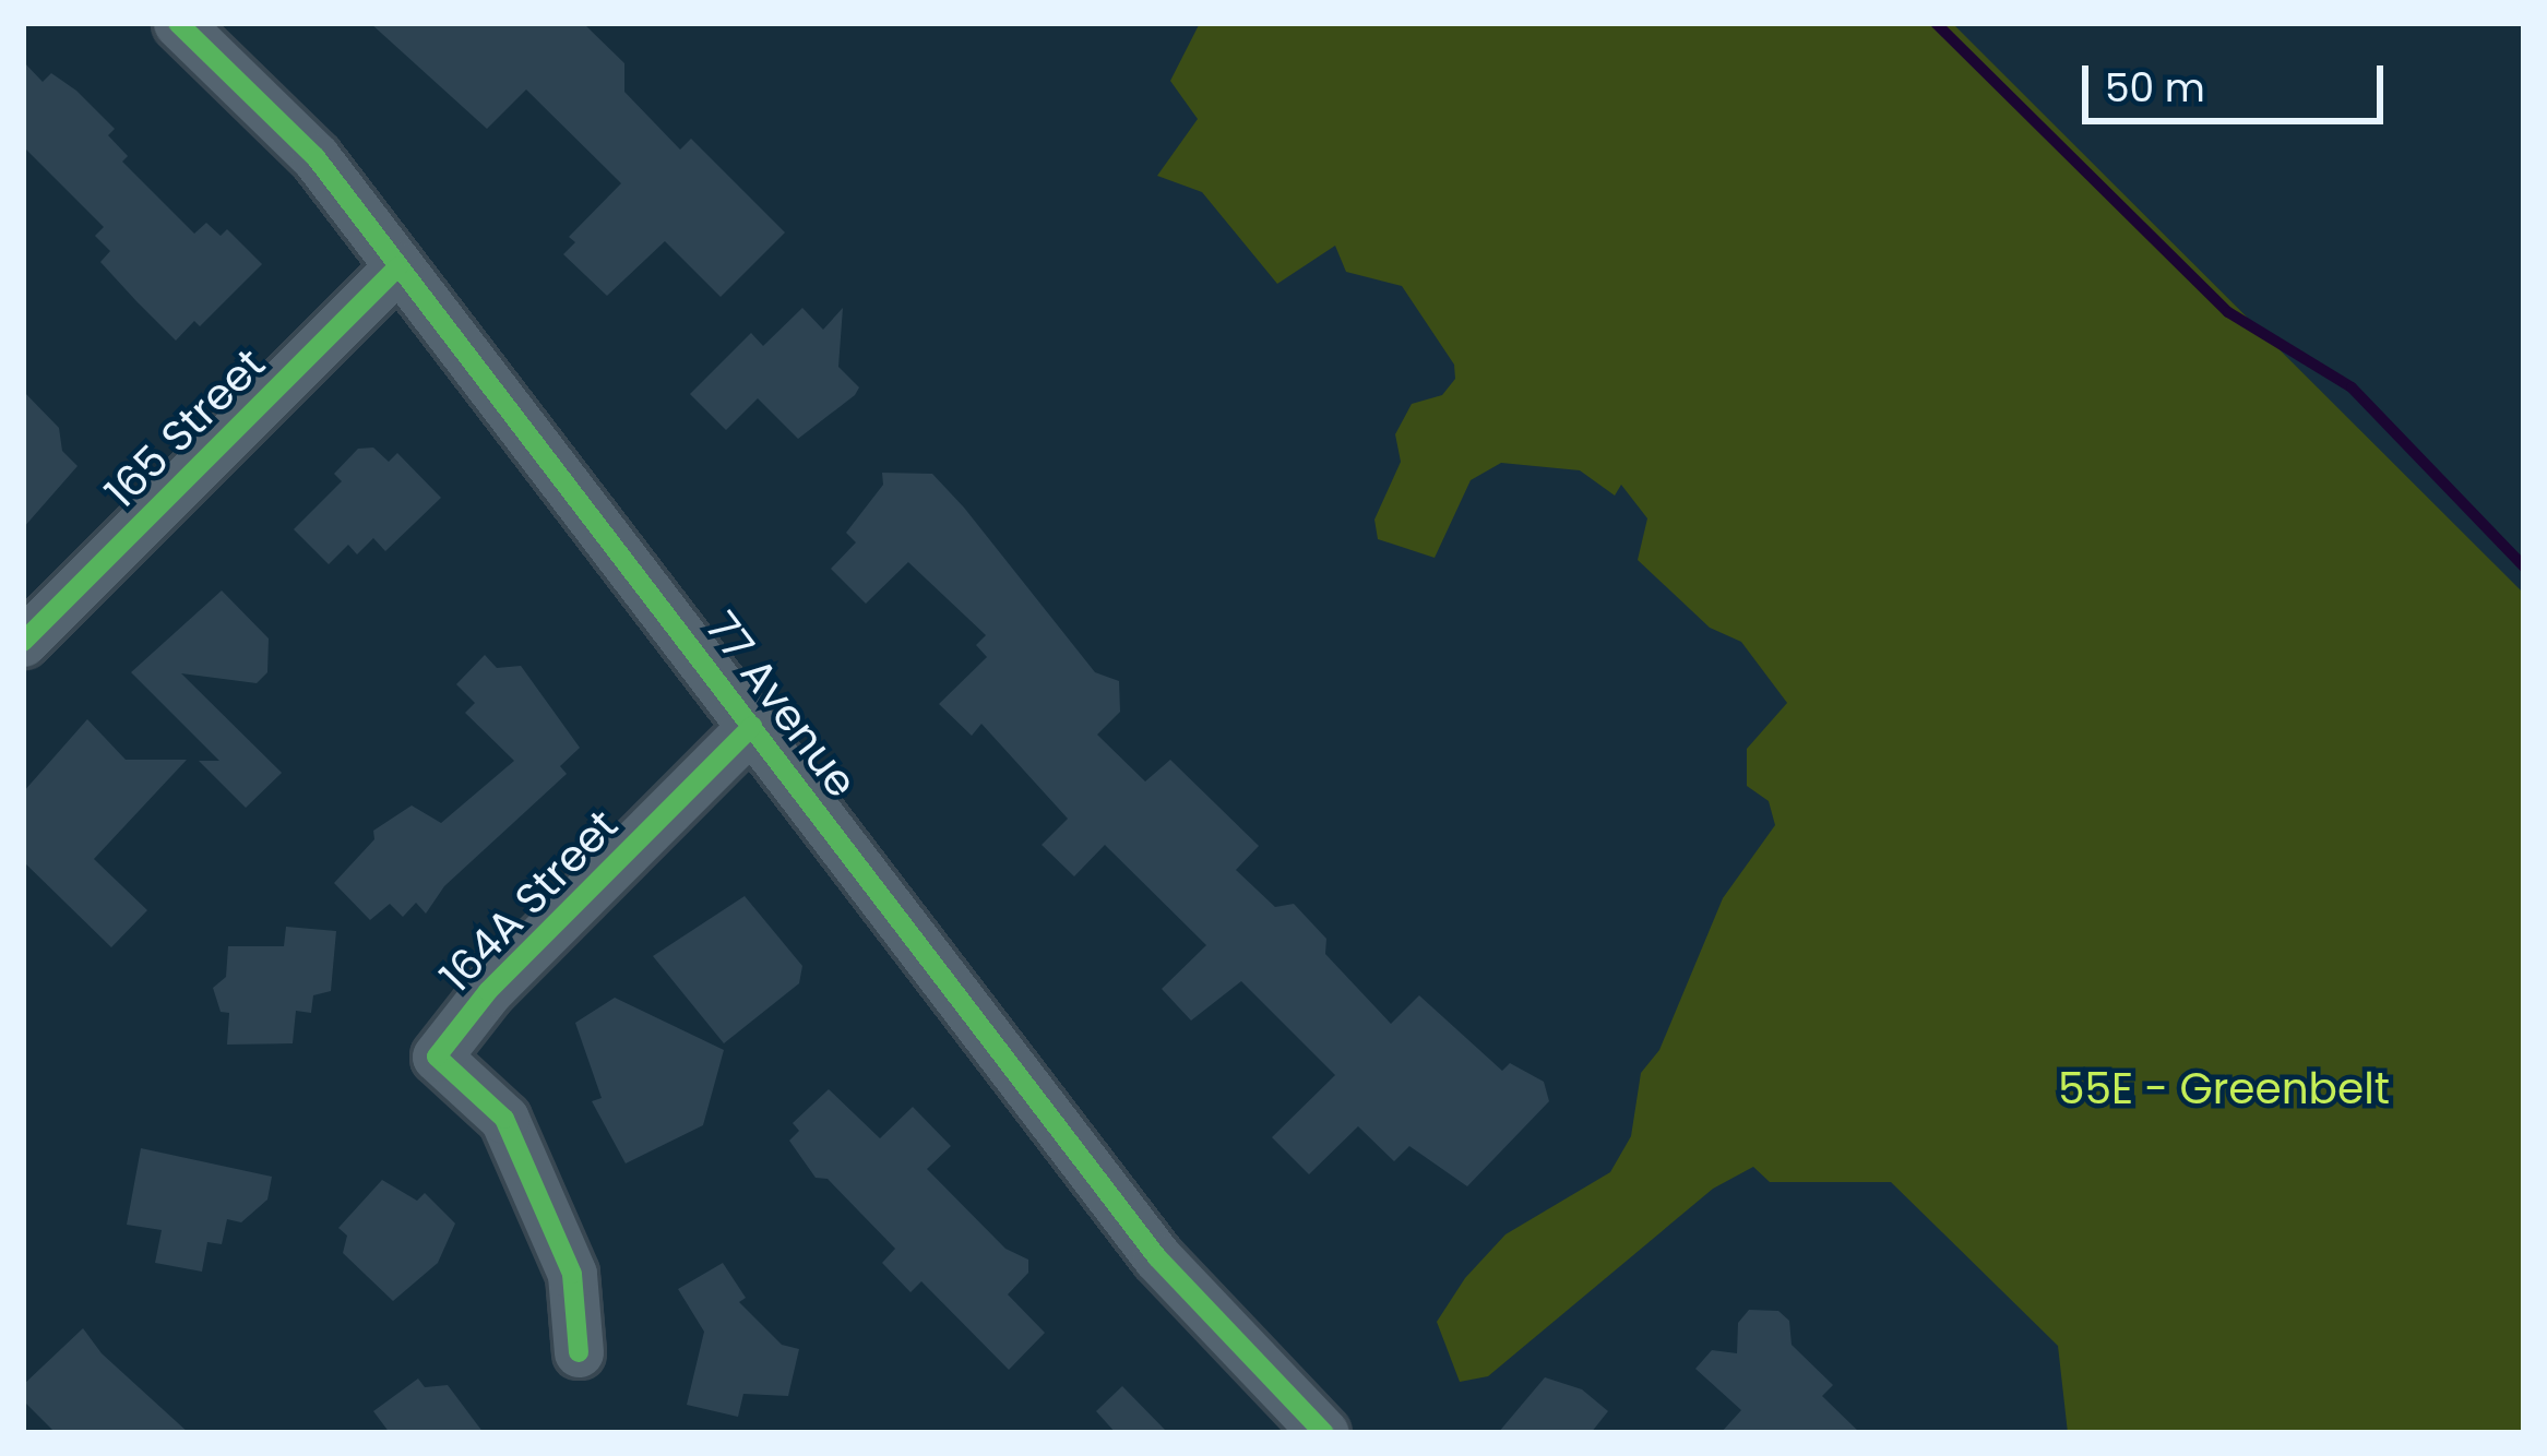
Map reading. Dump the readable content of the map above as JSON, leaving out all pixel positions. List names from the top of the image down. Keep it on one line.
{"streets":{"street":["165 Street","77 Avenue","164A Street"]},"crossings":[["165 Street","77 Avenue"],["77 Avenue","164A Street"]],"parks":["55E - Greenbelt"],"scale_bar":"50 m"}
